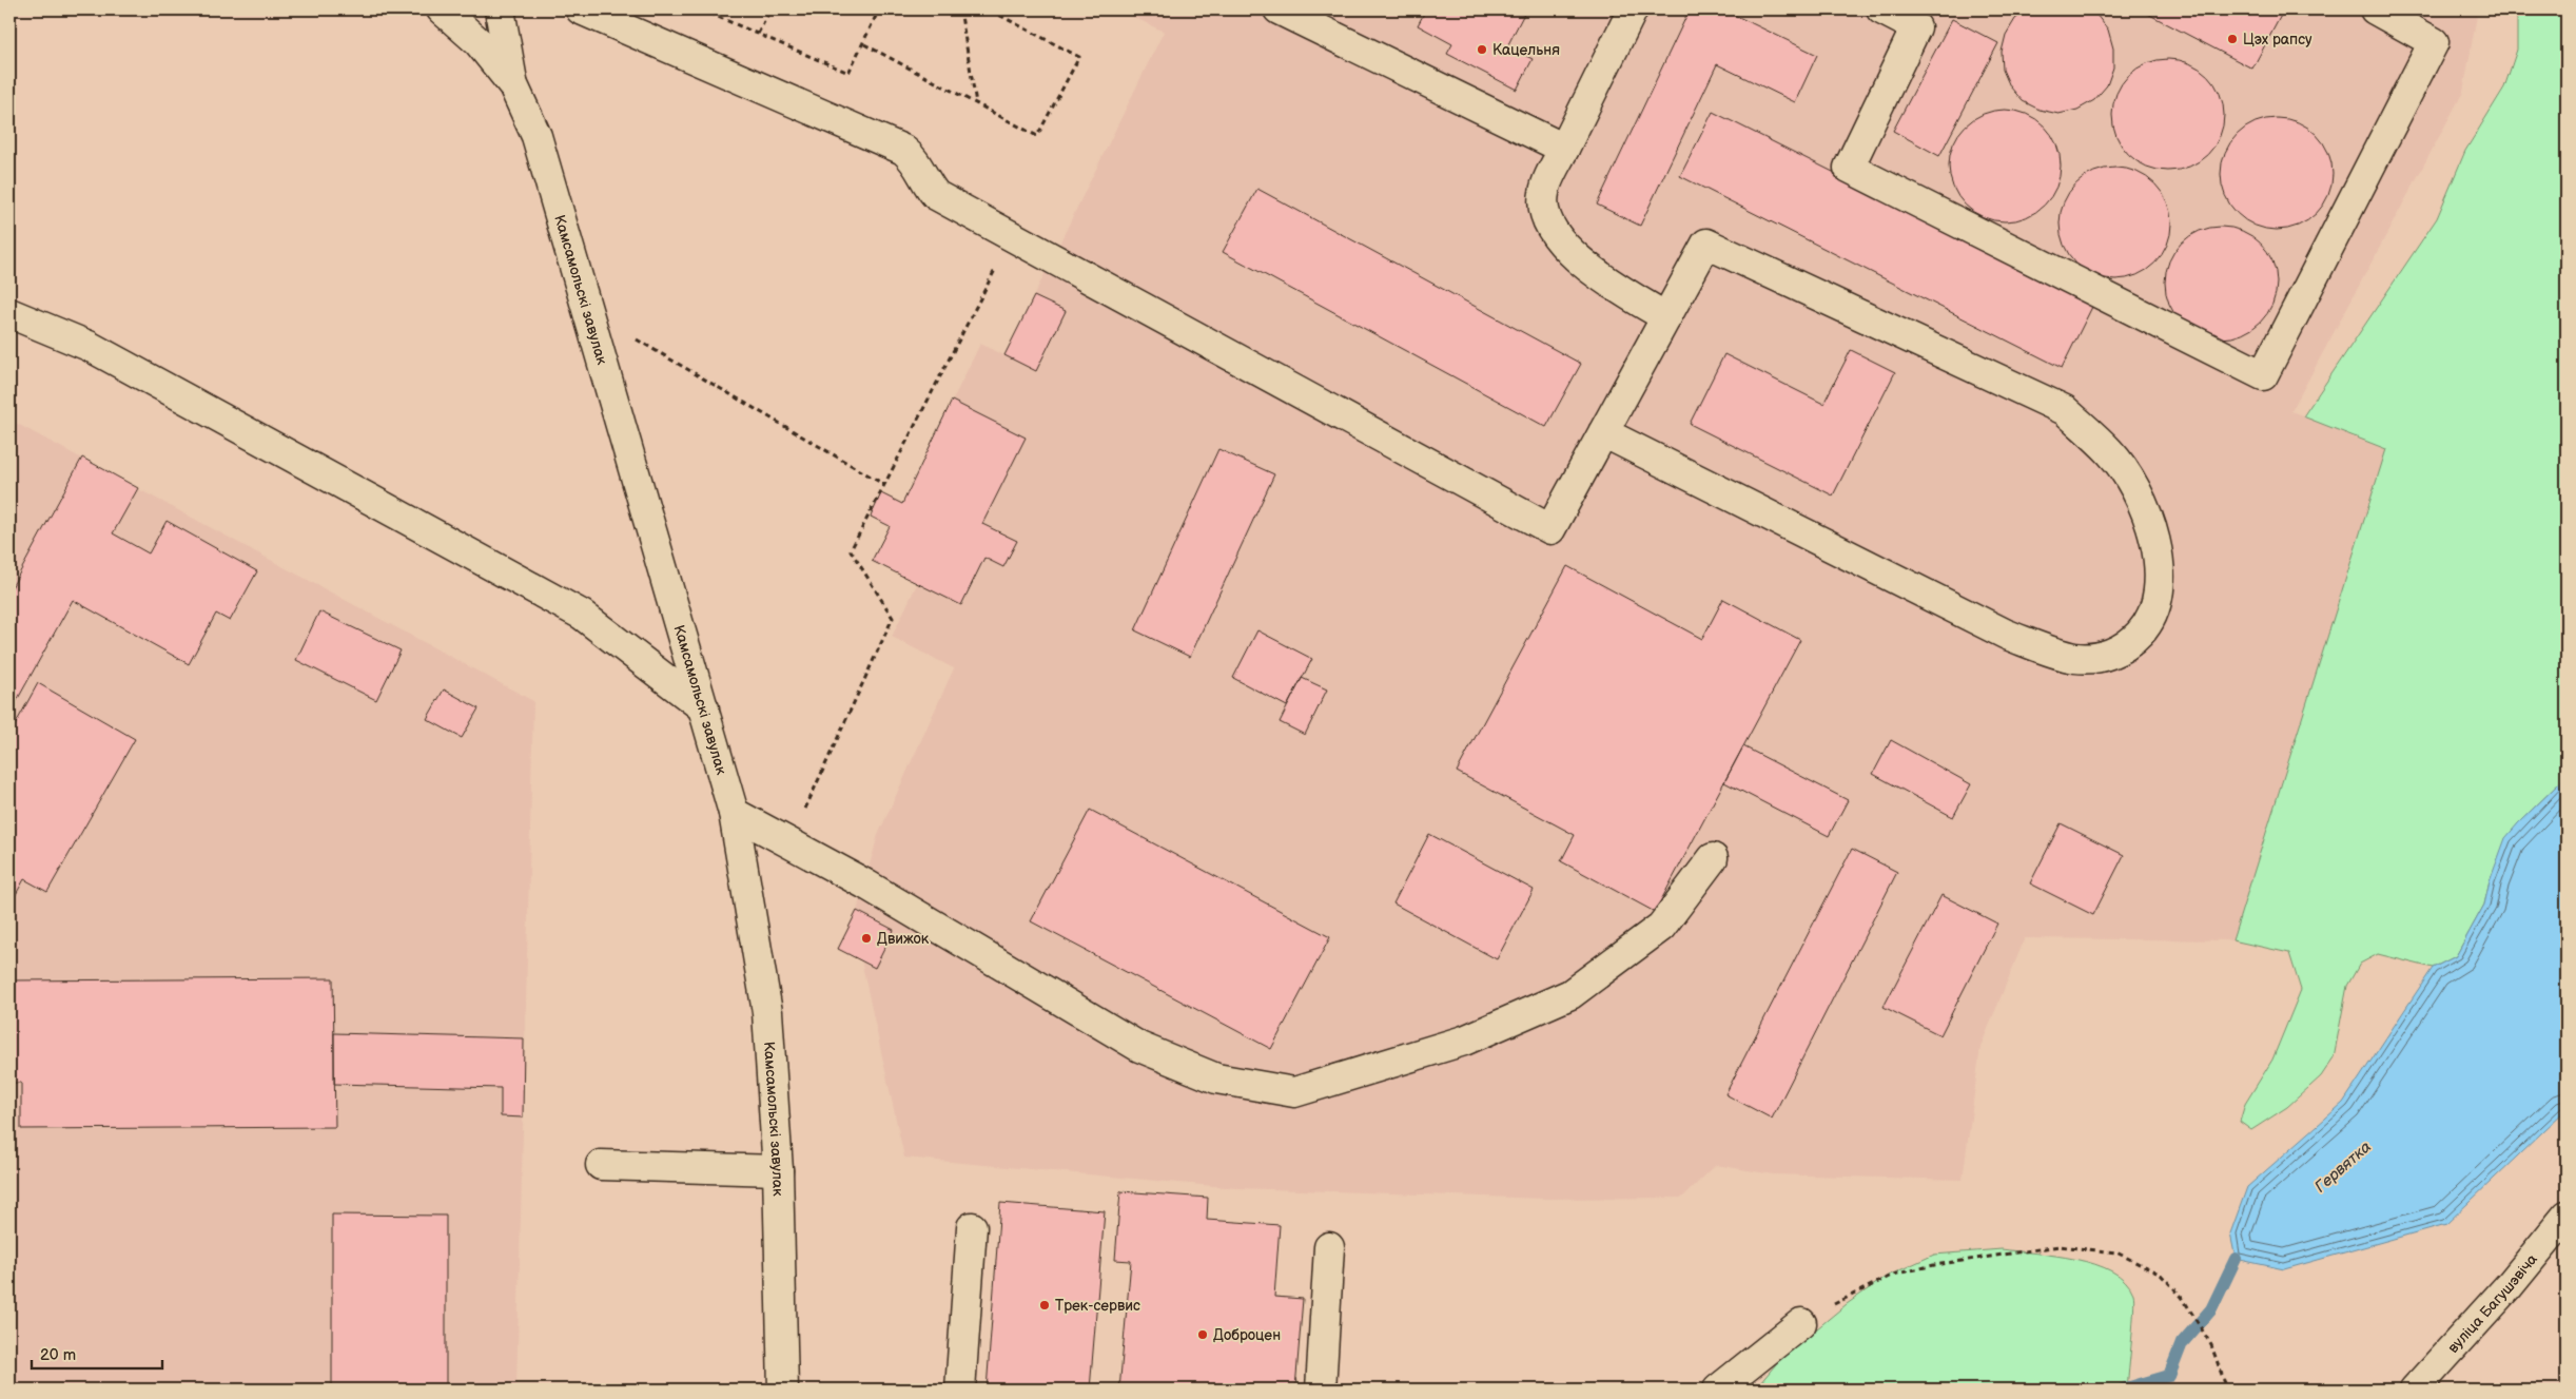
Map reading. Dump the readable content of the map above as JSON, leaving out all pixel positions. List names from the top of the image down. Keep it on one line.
{"streets":{"street":["Камсамольскі завулак","вуліца Багушэвіча"]},"water":["Гервятка"],"places":["Цэх рапсу","Кацельня","Движок","Трек-сервис","Доброцен"],"scale_bar":"20 m"}
